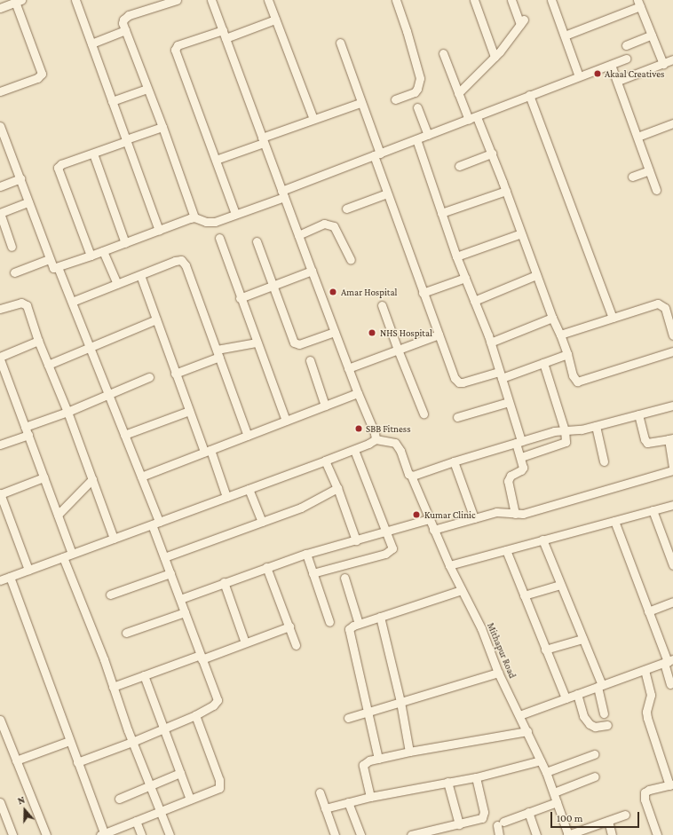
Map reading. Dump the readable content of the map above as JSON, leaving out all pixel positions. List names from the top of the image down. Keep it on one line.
{"streets":{"street":["Mithapur Road"]},"places":["Akaal Creatives","Amar Hospital","NHS Hospital","SBB Fitness","Kumar Clinic"],"scale_bar":"100 m","north":"top"}
